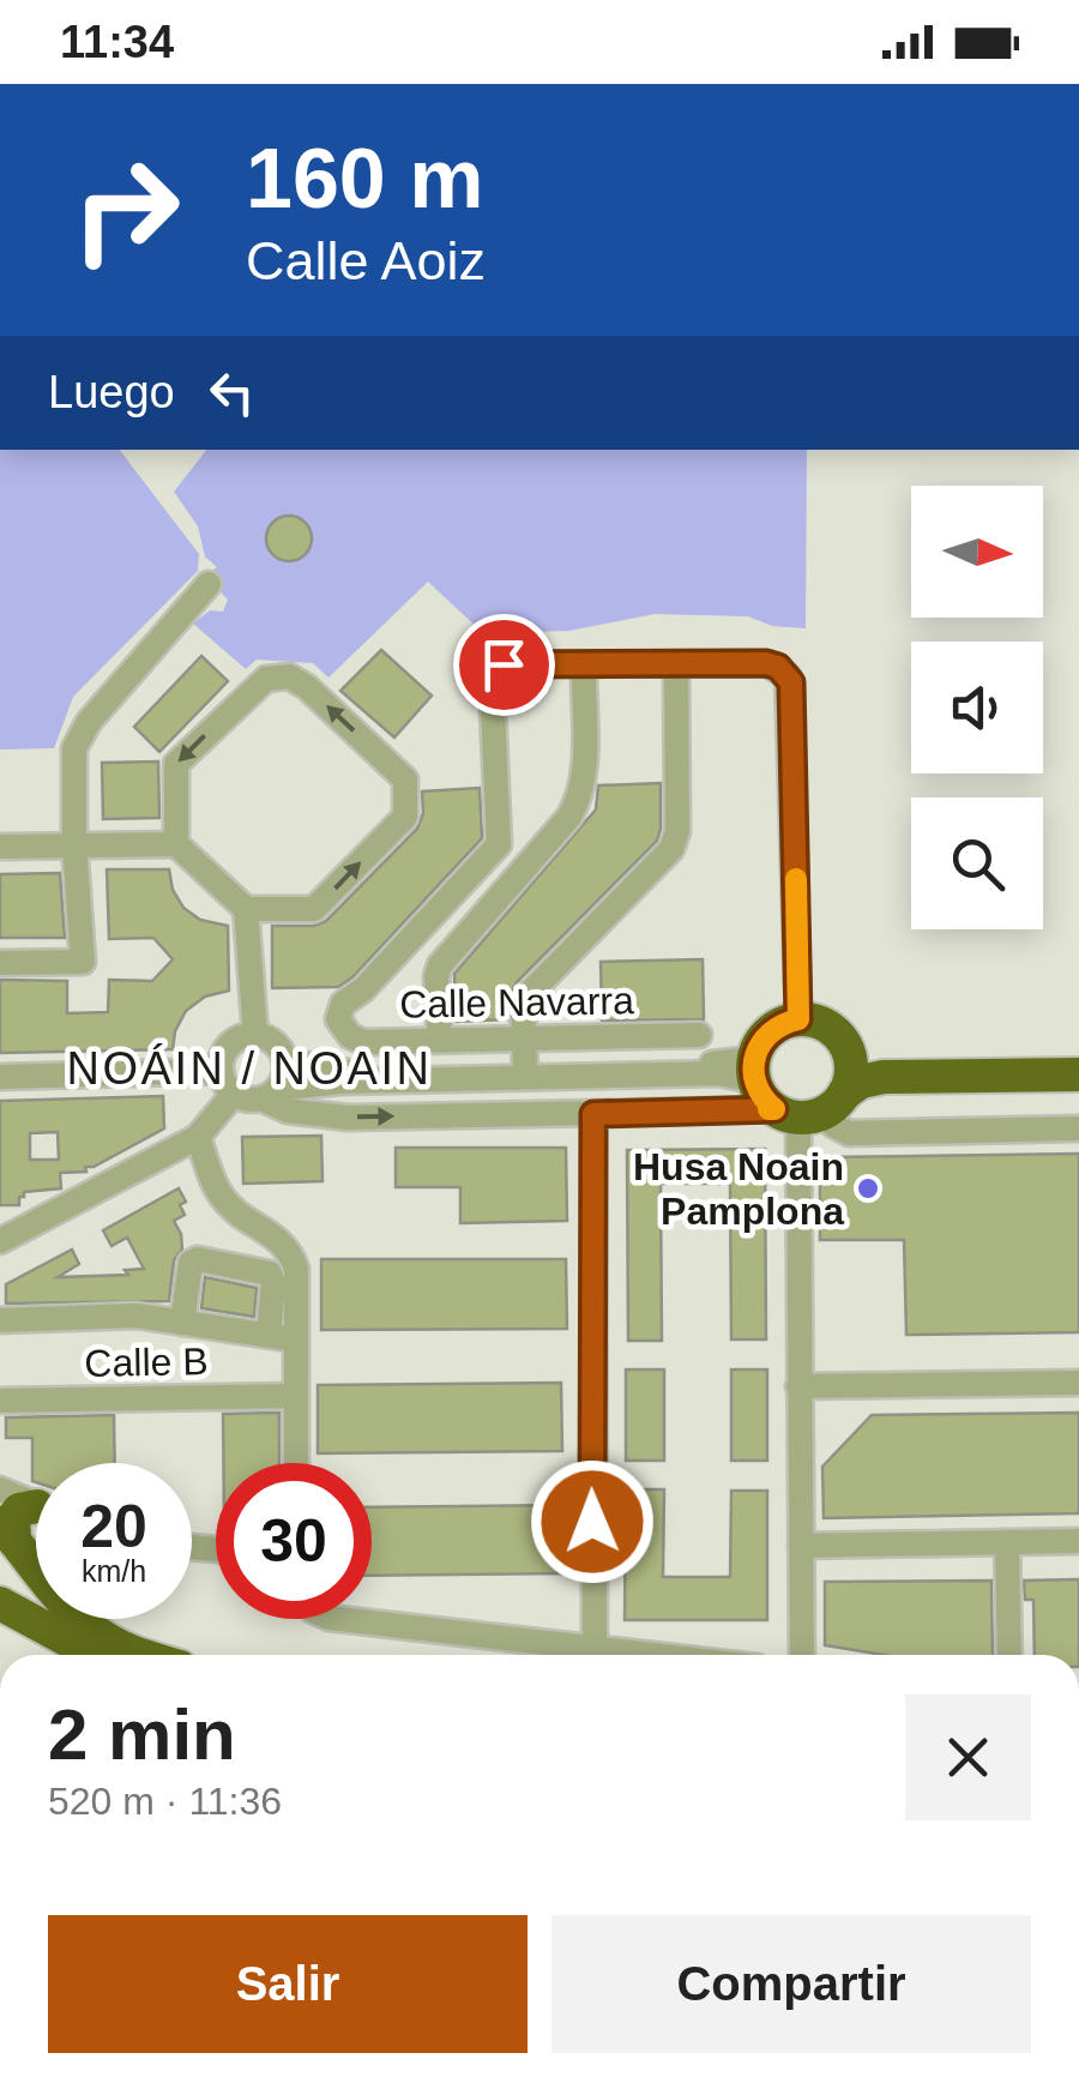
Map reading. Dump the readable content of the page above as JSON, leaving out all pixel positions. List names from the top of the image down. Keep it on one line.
{"streets":{"street":["Calle Navarra","Calle B"]},"districts":["NOÁIN / NOAIN"],"places":["Husa Noain Pamplona"],"north":"right","page":{"status":"11:34","turn":["160 m","Calle Aoiz"],"then":"Luego","speed":"20 km/h","limit":"30","heading":["2 min","520 m · 11:36"],"buttons":["Salir","Compartir"]}}
